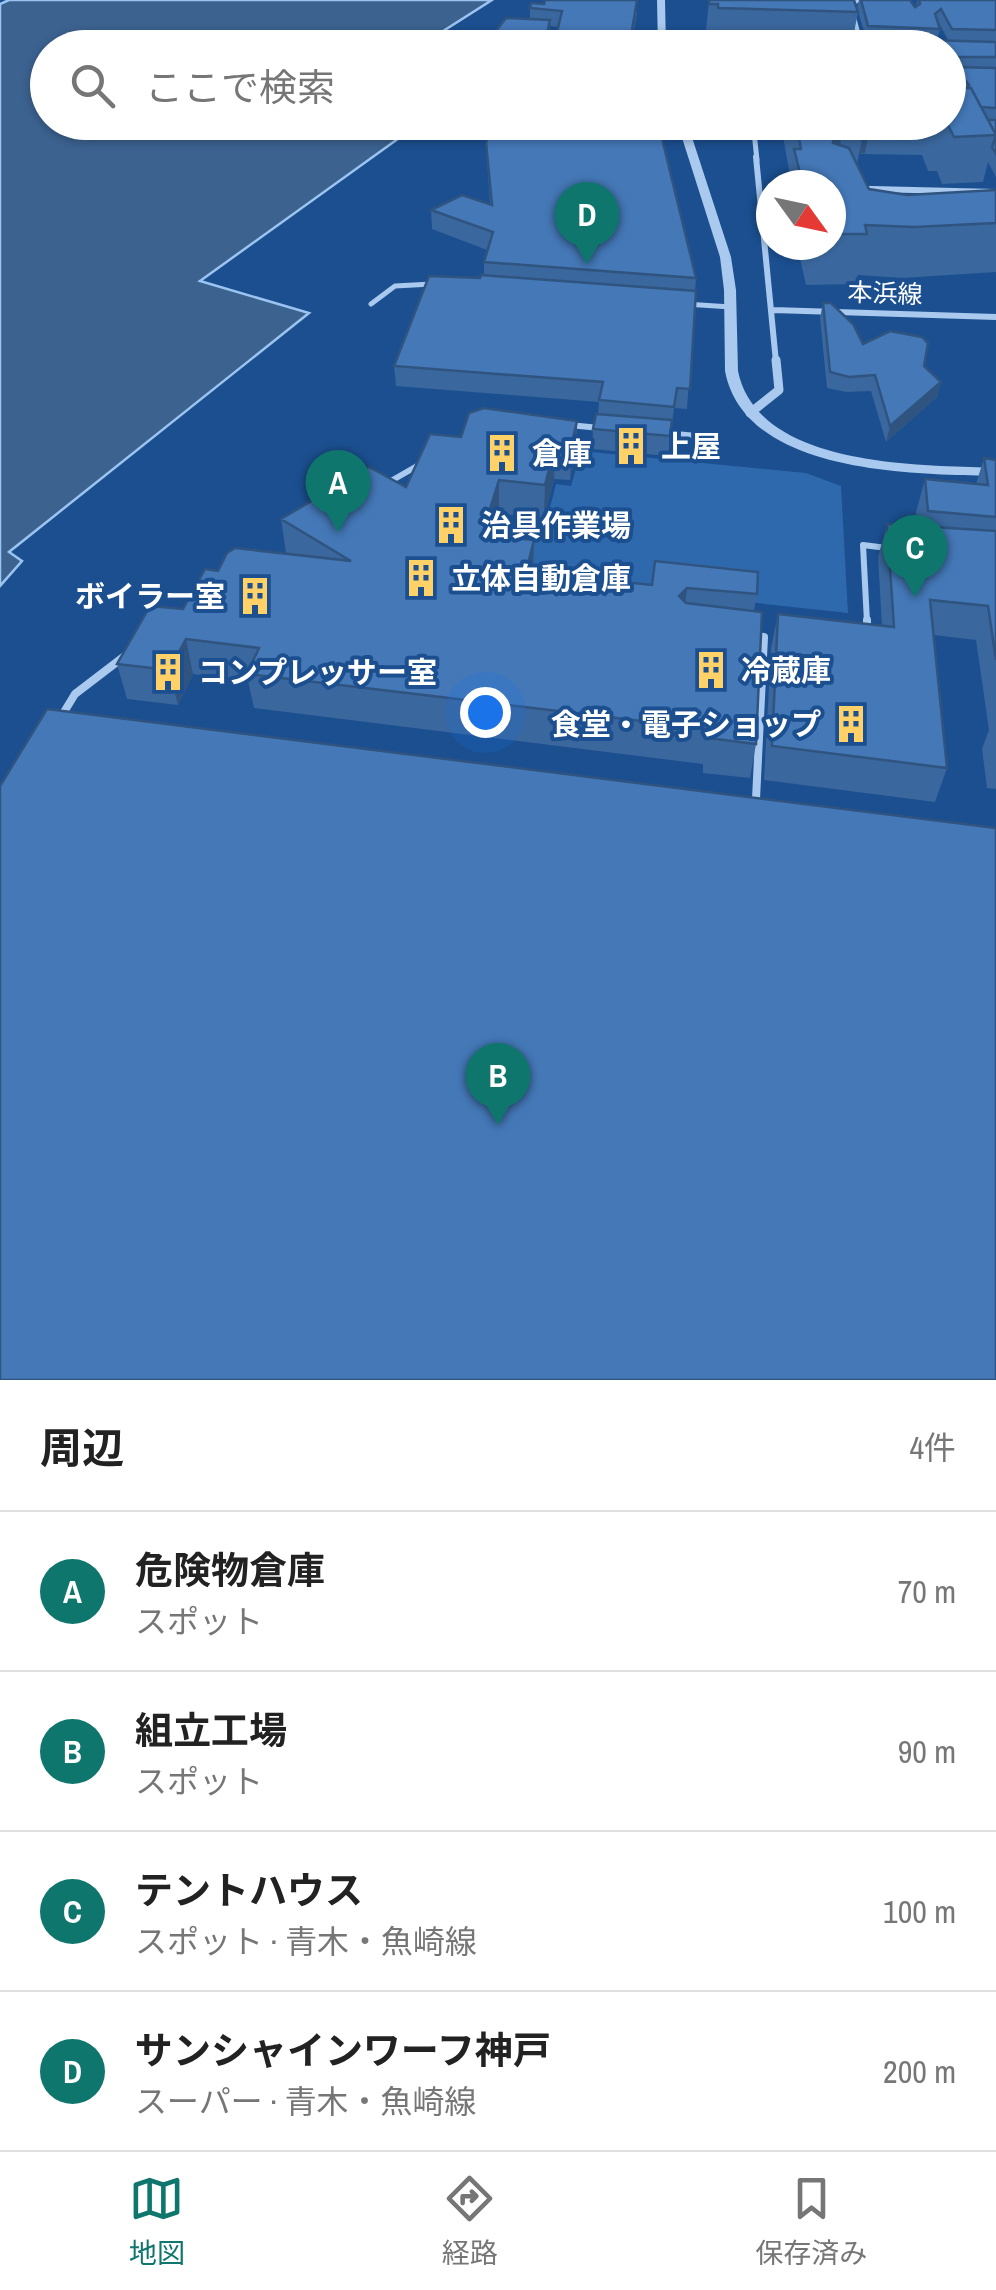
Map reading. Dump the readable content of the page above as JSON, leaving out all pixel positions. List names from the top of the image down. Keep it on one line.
{"streets":{"street":["本浜線"]},"places":{"building":["上屋","倉庫","治具作業場","立体自動倉庫","ボイラー室","冷蔵庫","コンプレッサー室","食堂・電子ショップ"]},"north":"bottom right","page":{"search":"ここで検索","pins":["D","A","C","B"],"heading":["周辺","4件"],"list":[{"mark":"A","name":"危険物倉庫","note":"スポット","value":"70 m"},{"mark":"B","name":"組立工場","note":"スポット","value":"90 m"},{"mark":"C","name":"テントハウス","note":"スポット · 青木・魚崎線","value":"100 m"},{"mark":"D","name":"サンシャインワーフ神戸","note":"スーパー · 青木・魚崎線","value":"200 m"}],"nav":["地図","経路","保存済み"]}}
